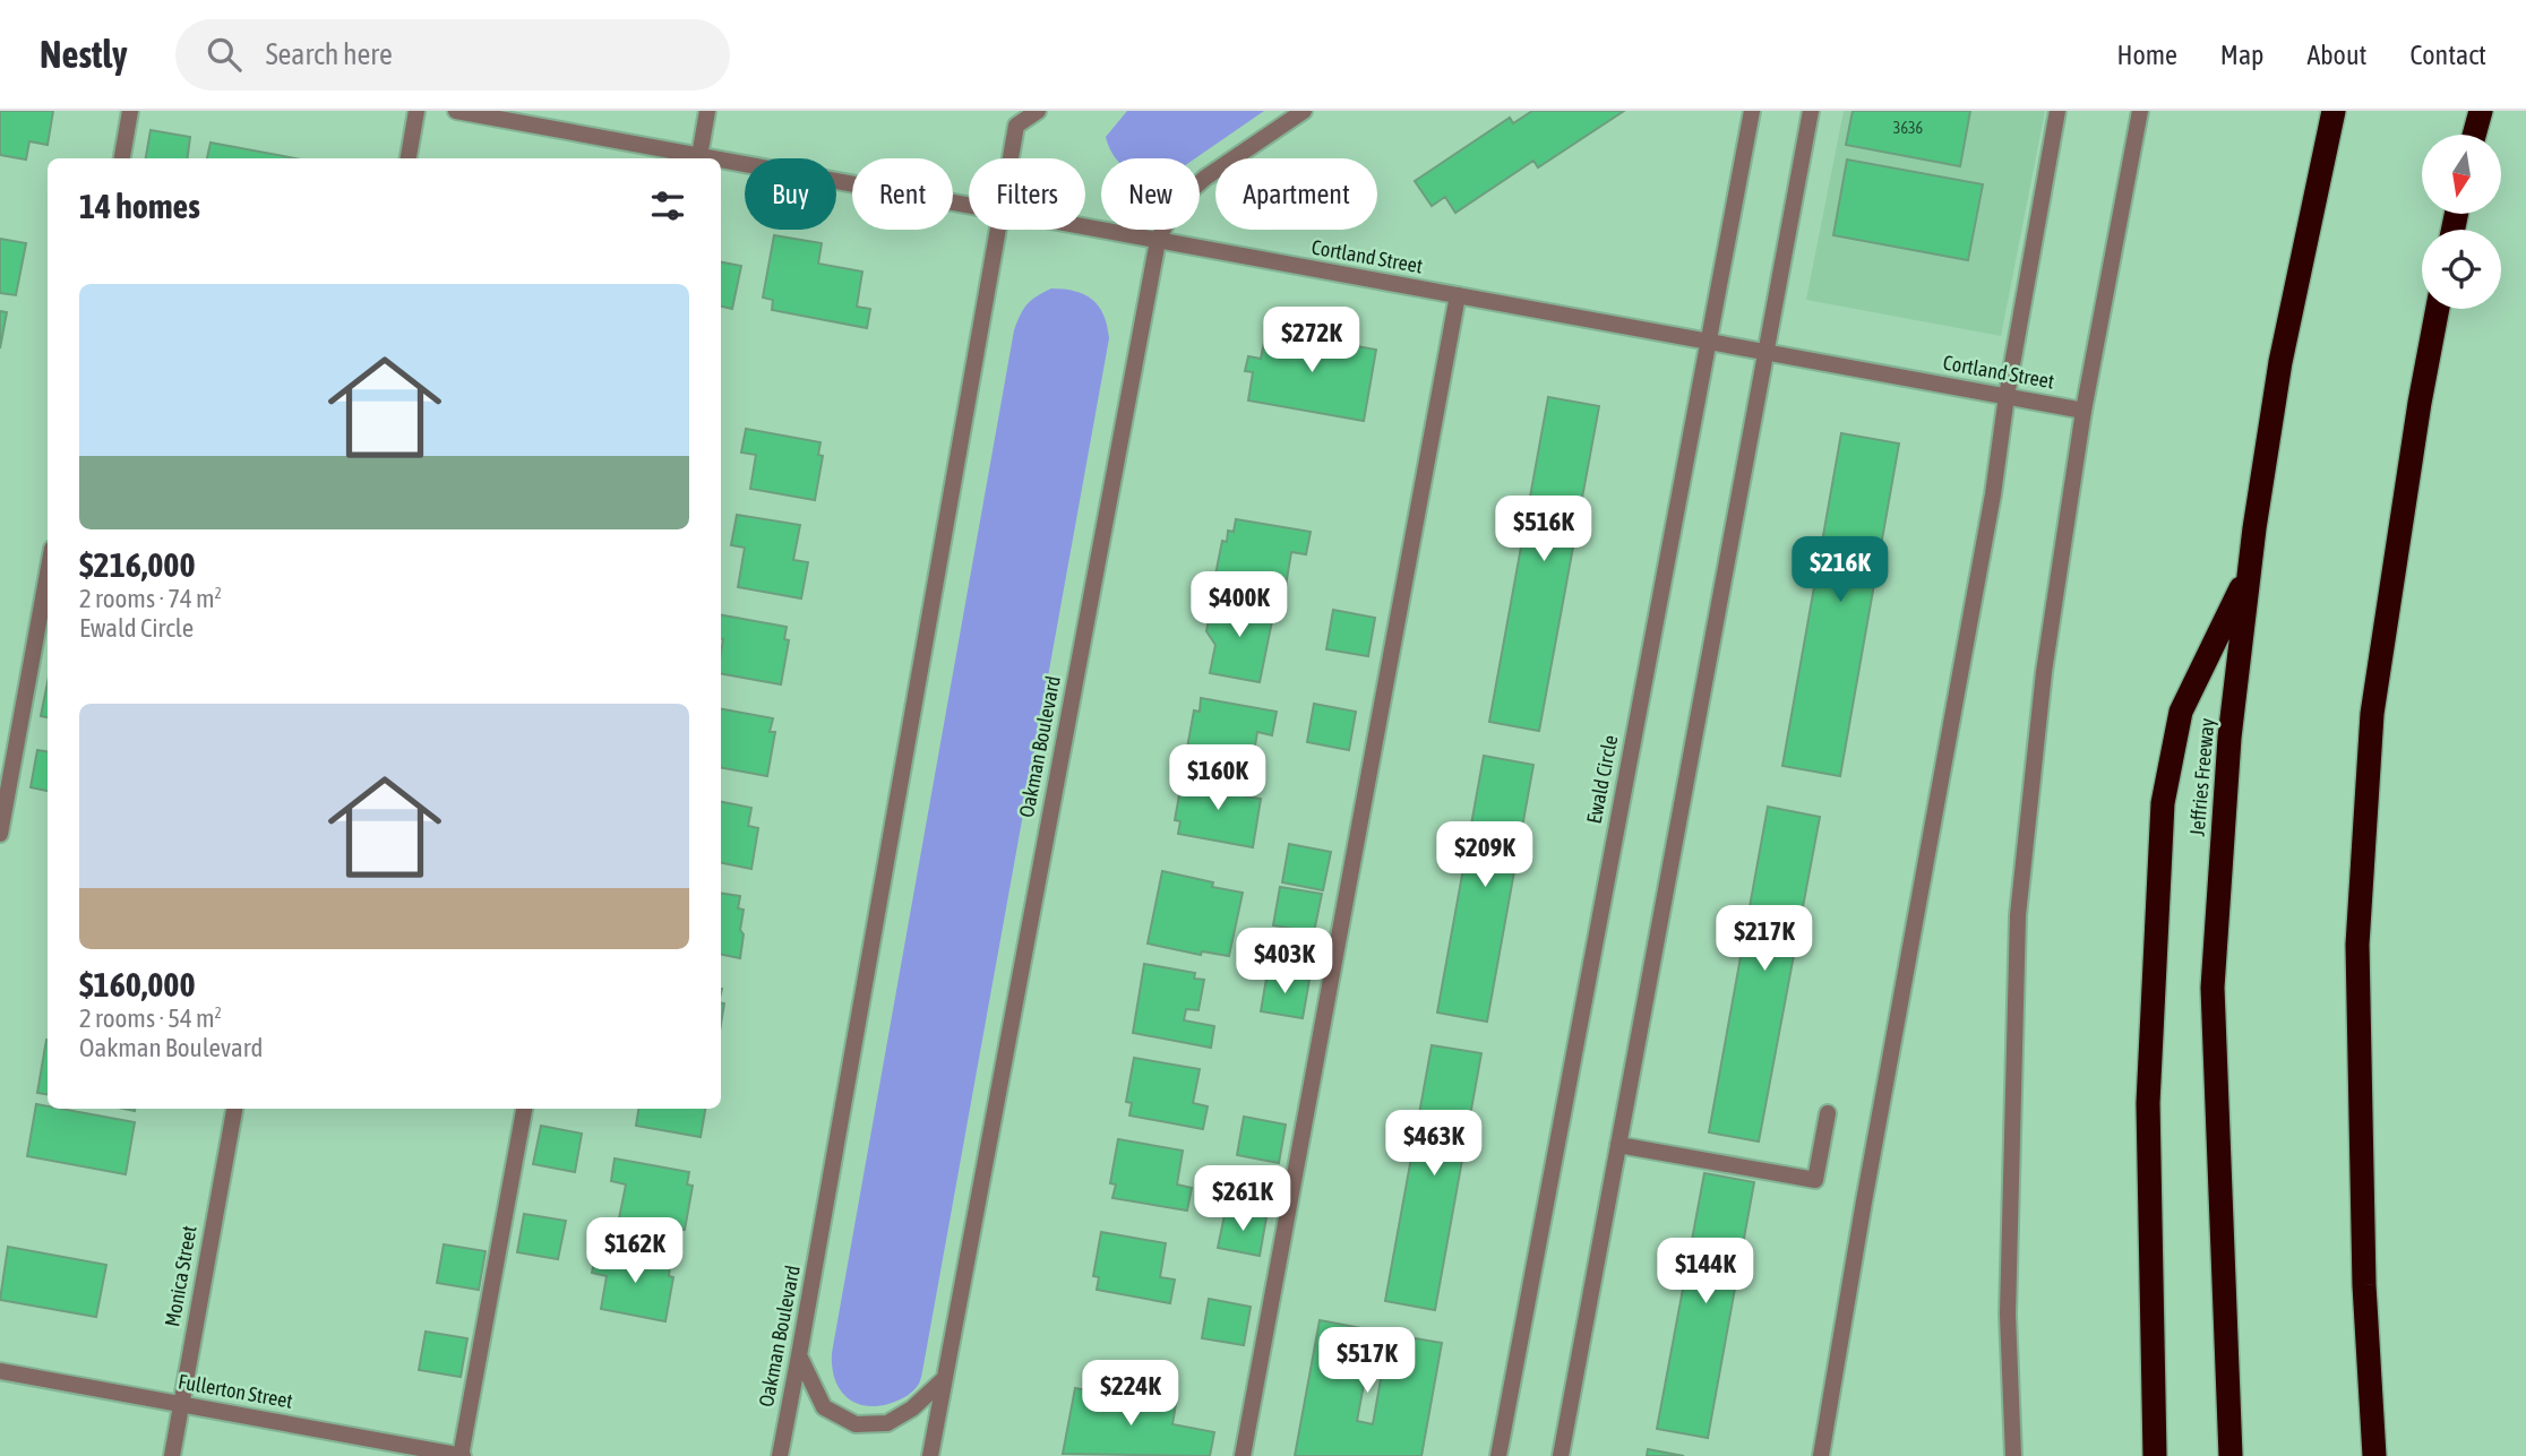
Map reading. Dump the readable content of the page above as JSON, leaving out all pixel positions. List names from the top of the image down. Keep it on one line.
{"streets":{"highway":["Jeffries Freeway"],"street":["Cortland Street","Oakman Boulevard","Ewald Circle","Monica Street","Fullerton Street"]},"crossings":[["Cortland Street","Oakman Boulevard"],["Cortland Street","Ewald Circle"],["Monica Street","Fullerton Street"]],"house_numbers":["3636"],"north":"bottom","page":{"header":"Nestly","search":"Search here","nav":["Home","Map","About","Contact"],"chip":["Buy","Rent","Filters","New","Apartment"],"heading":"14 homes","list":[{"name":"$216,000","note":"2 rooms · 74 m² · Ewald Circle"},{"name":"$160,000","note":"2 rooms · 54 m² · Oakman Boulevard"}],"price":["$272K","$516K","$216K","$400K","$160K","$209K","$217K","$403K","$463K","$261K","$162K","$144K","$517K","$224K"]}}
